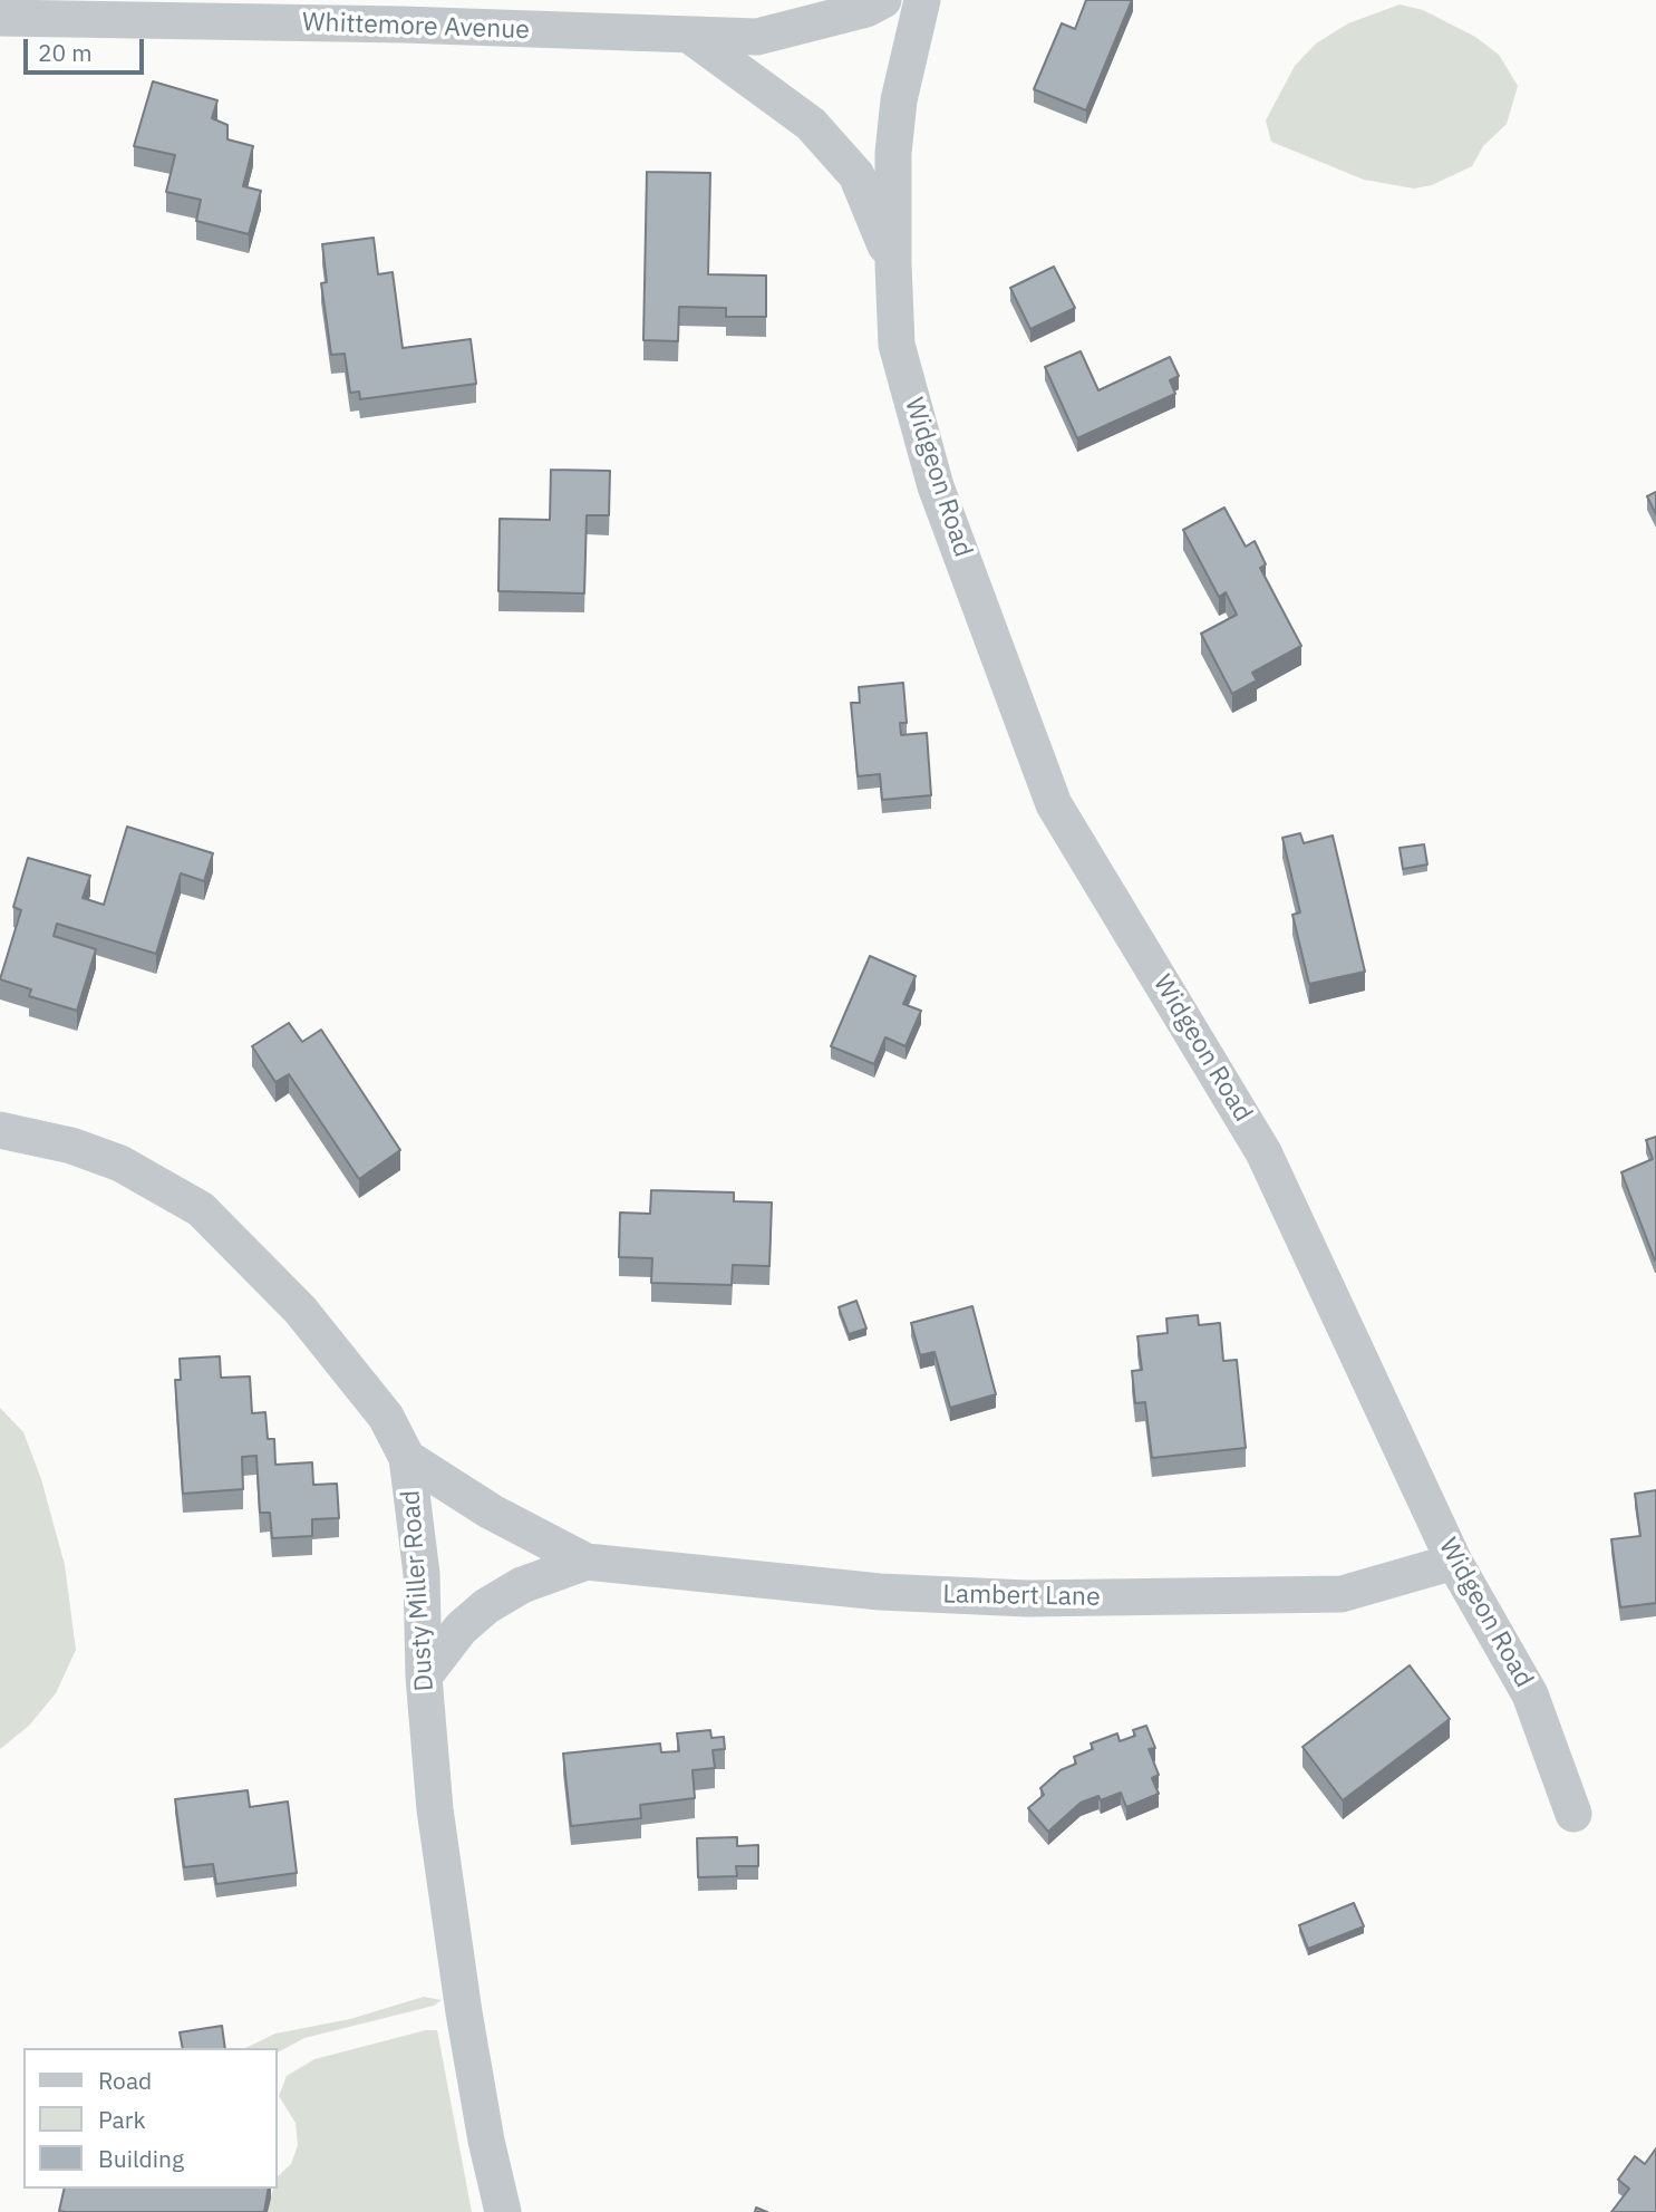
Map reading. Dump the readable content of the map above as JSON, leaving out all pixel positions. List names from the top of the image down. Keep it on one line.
{"streets":{"street":["Whittemore Avenue","Widgeon Road","Dusty Miller Road","Lambert Lane"]},"crossings":[["Whittemore Avenue","Widgeon Road"],["Widgeon Road","Lambert Lane"],["Dusty Miller Road","Lambert Lane"]],"legend":["Road","Park","Building"],"scale_bar":"20 m"}
